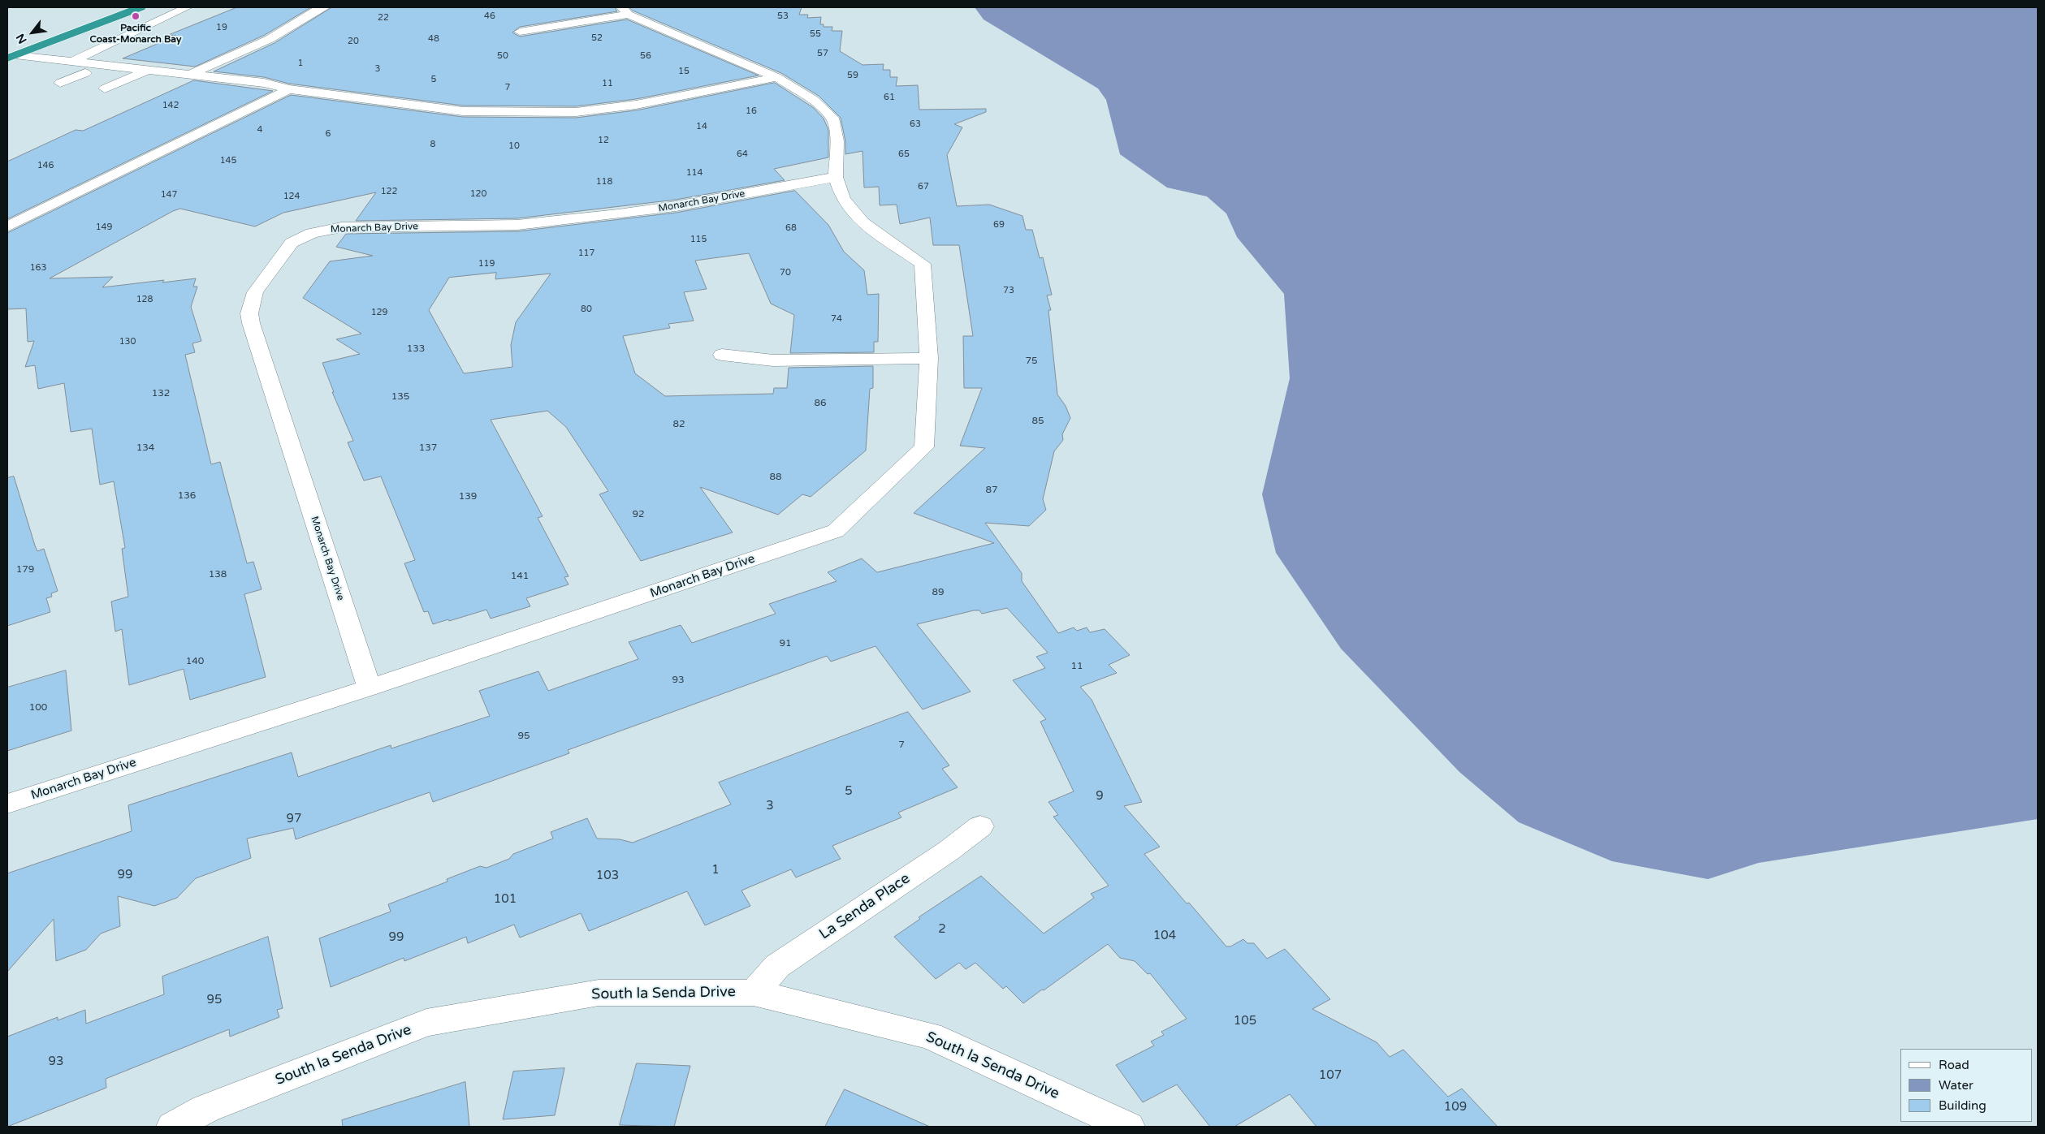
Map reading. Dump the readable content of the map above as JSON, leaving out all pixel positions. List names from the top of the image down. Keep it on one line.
{"streets":{"street":["Monarch Bay Drive","La Senda Place","South la Senda Drive"]},"crossings":[["La Senda Place","South la Senda Drive"]],"places":["Pacific Coast-Monarch Bay"],"house_numbers":["46","53","22","19","55","52","48","20","57","50","56","1","3","15","59","5","11","7","61","142","16","63","14","4","6","12","8","10","64","65","145","146","114","118","67","122","120","147","124","69","149","68","115","117","119","163","70","73","128","80","129","74","130","133","75","132","135","86","85","82","134","137","88","87","136","139","92","179","138","141","89","91","140","11","93","100","95","7","5","9","3","97","1","99","103","101","2","104","99","95","105","93","107","109"],"legend":["Road","Water","Building"],"north":"bottom left"}
